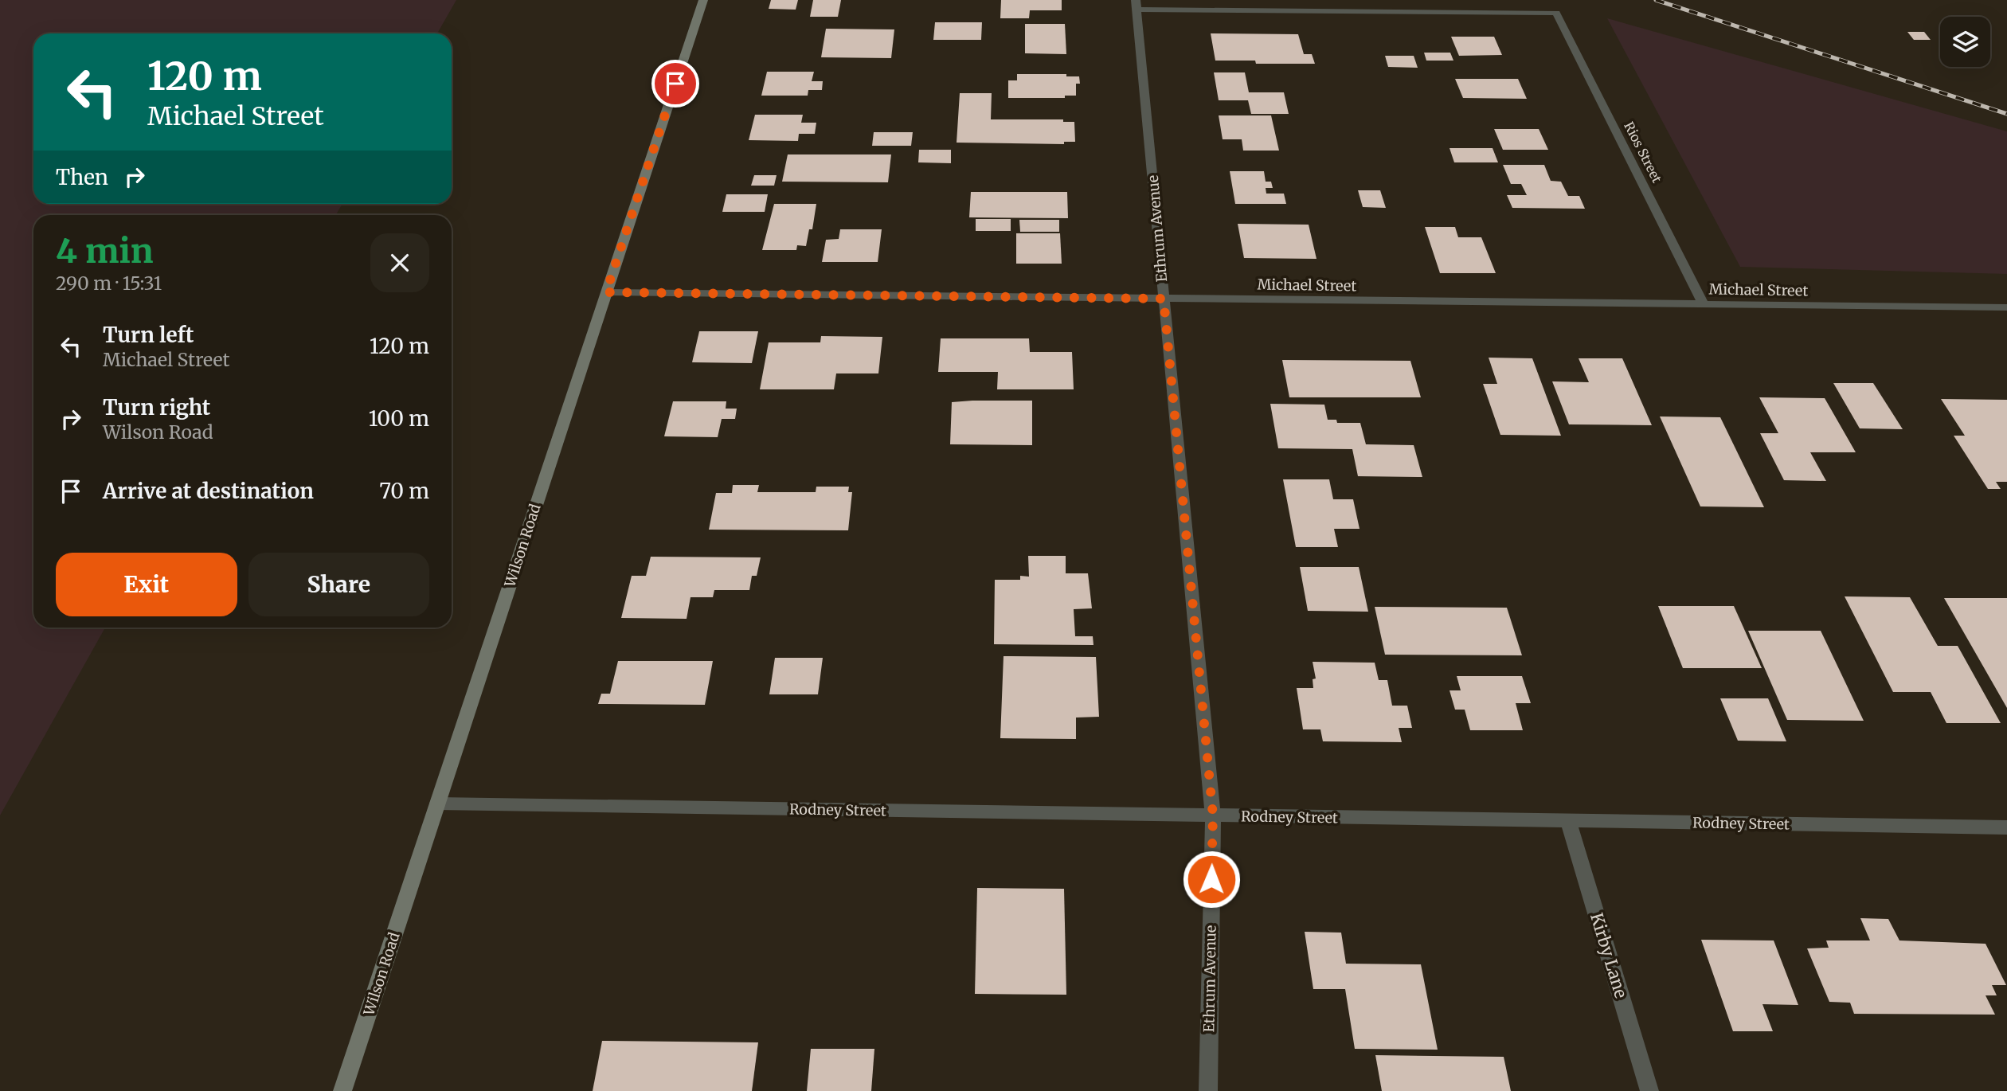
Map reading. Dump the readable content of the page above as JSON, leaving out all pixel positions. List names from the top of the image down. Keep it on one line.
{"streets":{"street":["Rios Street","Ethrum Avenue","Michael Street","Wilson Road","Rodney Street","Kirby Lane"]},"crossings":[["Rios Street","Ethrum Avenue"],["Rios Street","Michael Street"],["Ethrum Avenue","Michael Street"],["Ethrum Avenue","Rodney Street"],["Michael Street","Wilson Road"],["Wilson Road","Rodney Street"],["Rodney Street","Kirby Lane"]],"page":{"turn":["120 m","Michael Street"],"then":"Then","heading":["4 min","290 m · 15:31"],"list":[{"name":"Turn left","note":"Michael Street","value":"120 m"},{"name":"Turn right","note":"Wilson Road","value":"100 m"},{"name":"Arrive at destination","value":"70 m"}],"buttons":["Exit","Share"]}}
